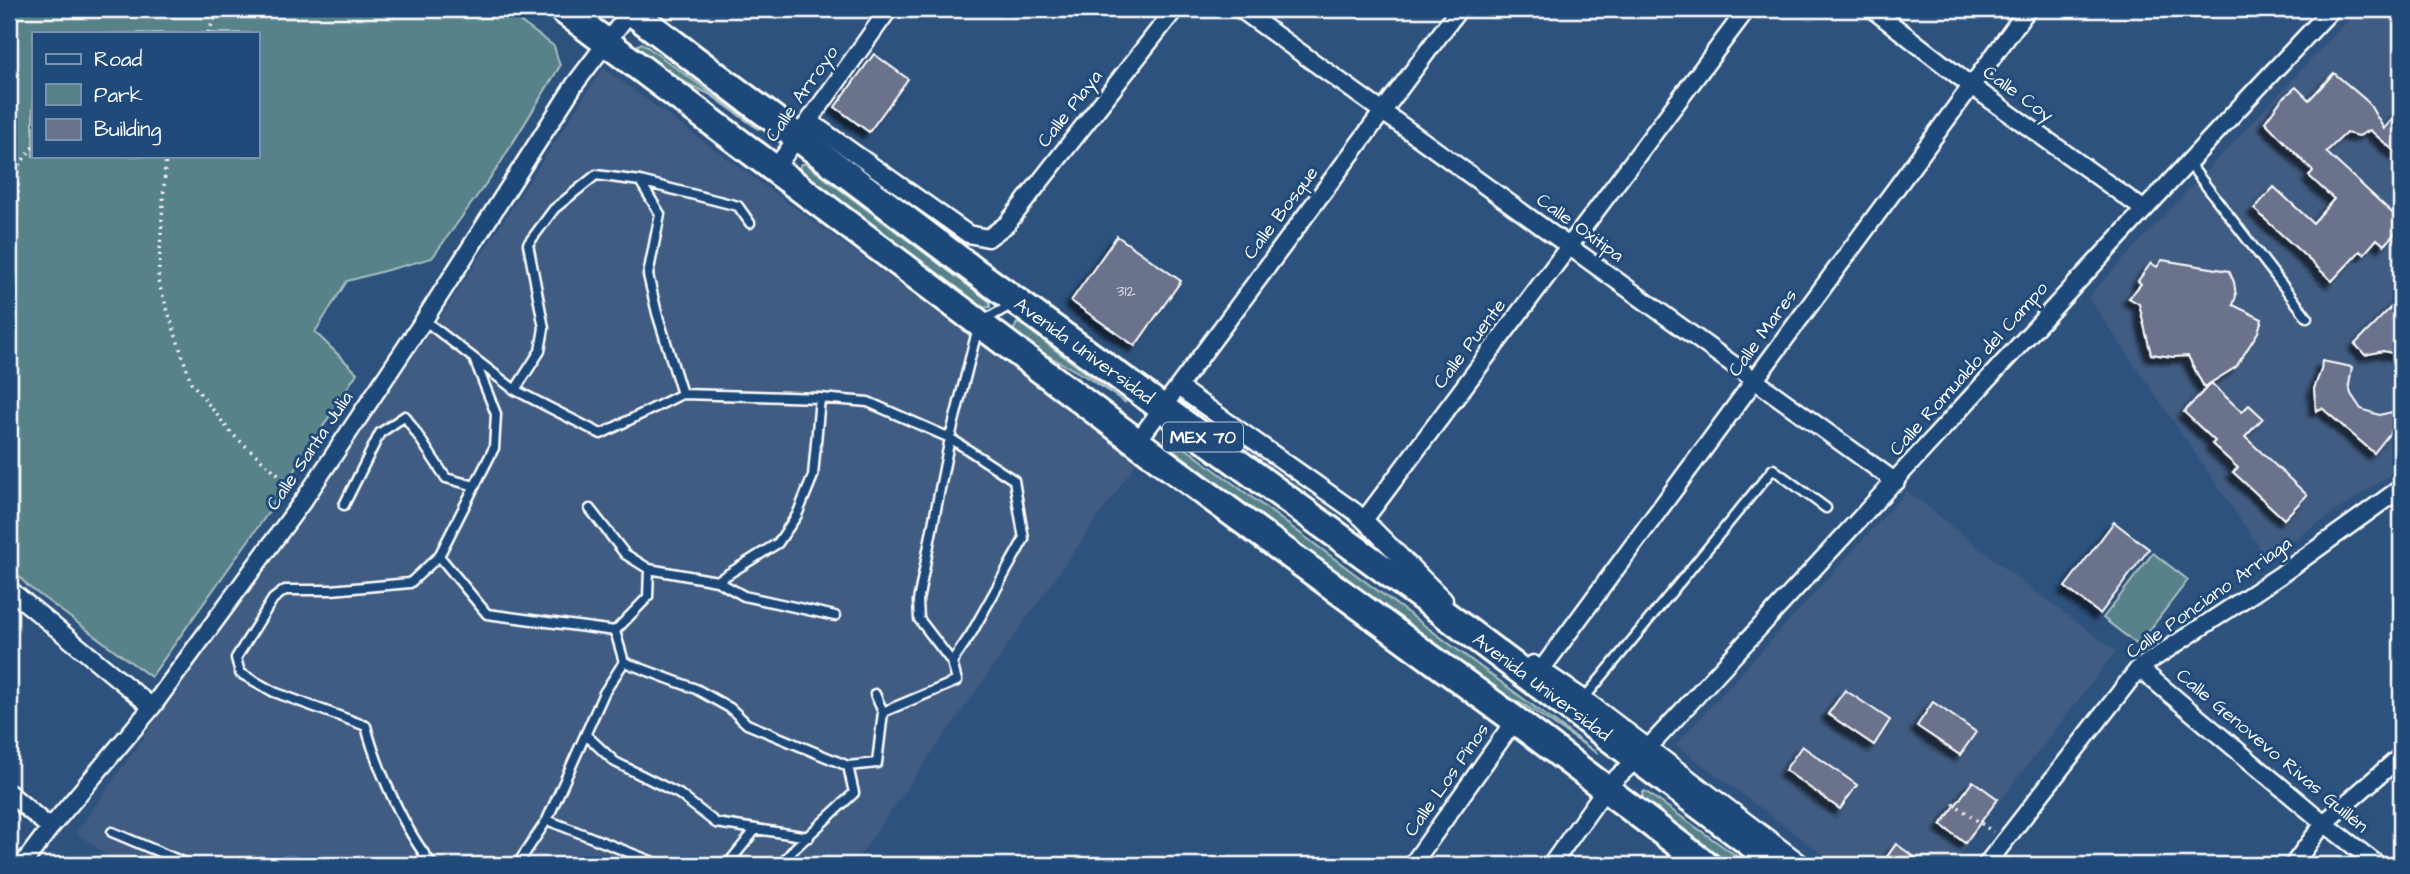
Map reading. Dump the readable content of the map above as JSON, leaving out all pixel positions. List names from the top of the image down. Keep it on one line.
{"streets":{"main road":["Avenida Universidad","MEX 70"],"street":["Calle Arroyo","Calle Coy","Calle Playa","Calle Bosque","Calle Oxitipa","Calle Mares","Calle Puente","Calle Romualdo del Campo","Calle Santa Julia","Calle Ponciano Arriaga","Calle Genovevo Rivas Guillén","Calle Los Pinos"]},"crossings":[["Calle Arroyo","Calle Playa"],["Calle Arroyo","Avenida Universidad"],["Calle Coy","Calle Mares"],["Calle Coy","Calle Romualdo del Campo"],["Calle Playa","Avenida Universidad"],["Calle Bosque","Calle Oxitipa"],["Calle Bosque","Avenida Universidad"],["Calle Oxitipa","Calle Mares"],["Calle Oxitipa","Calle Puente"],["Calle Oxitipa","Calle Romualdo del Campo"],["Calle Mares","Avenida Universidad"],["Avenida Universidad","Calle Romualdo del Campo"],["Avenida Universidad","Calle Santa Julia"],["Avenida Universidad","Calle Los Pinos"],["Calle Ponciano Arriaga","Calle Genovevo Rivas Guillén"]],"house_numbers":["312"],"legend":["Road","Park","Building"]}
